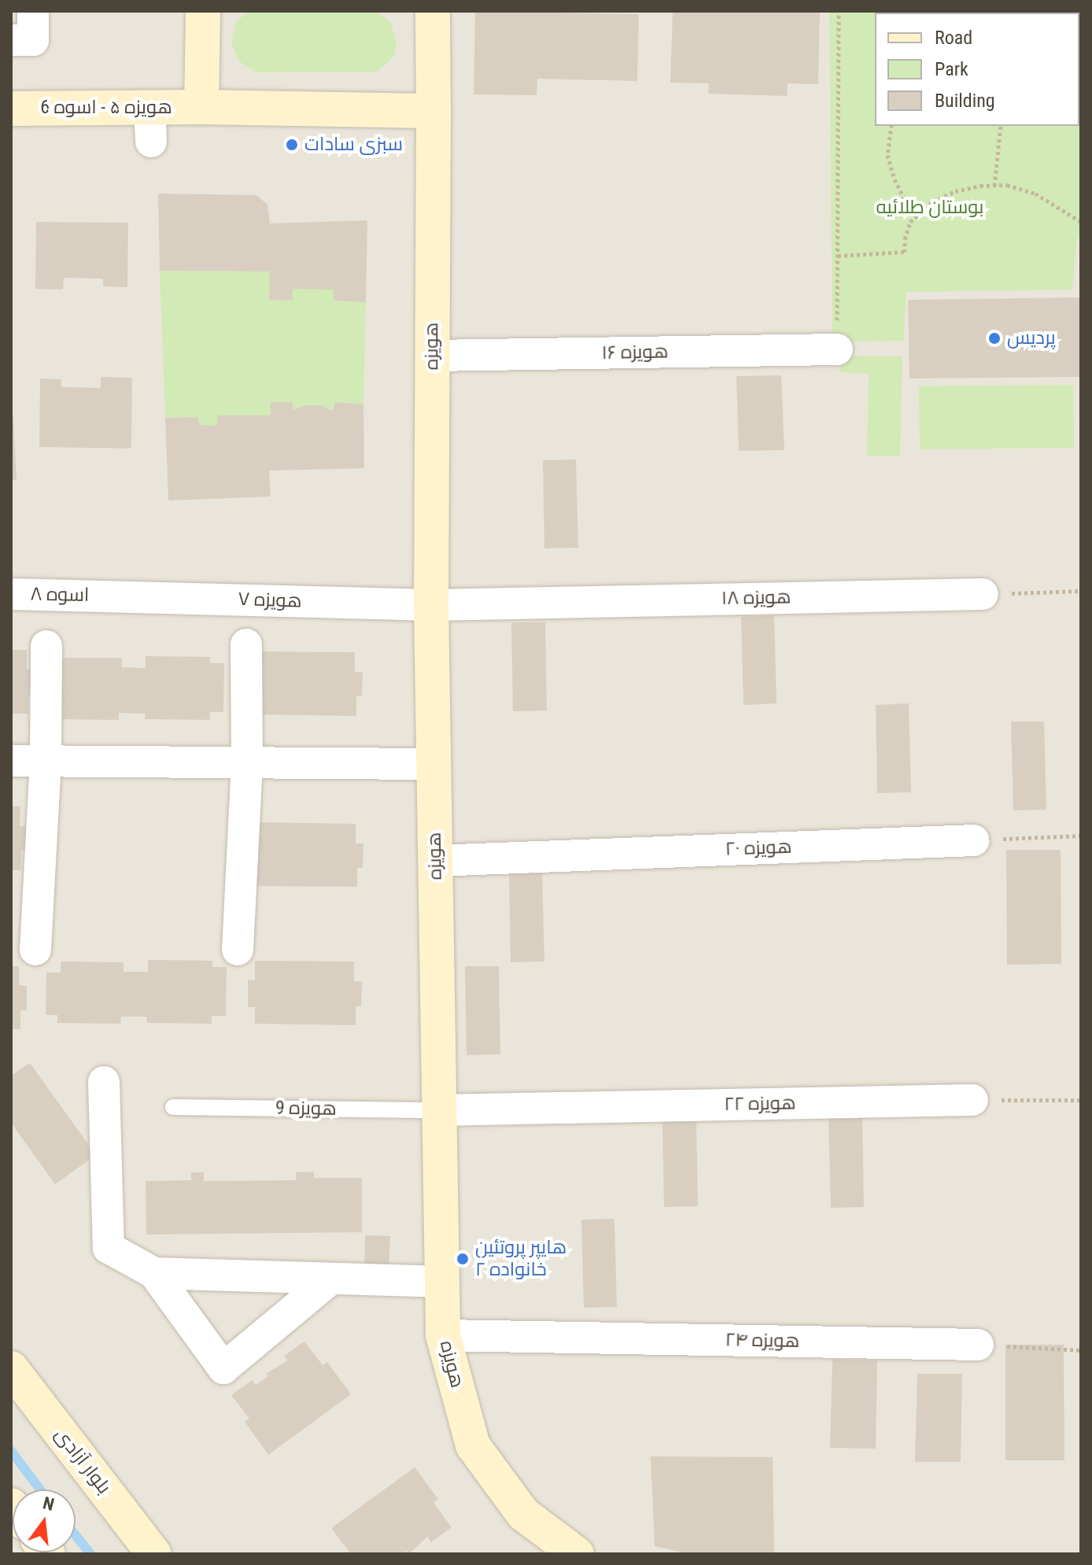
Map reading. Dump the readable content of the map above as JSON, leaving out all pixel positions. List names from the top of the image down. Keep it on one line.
{"streets":{"street":["هویزه ۵ - اسوه 6","هویزه","هویزه ‍۱۶","اسوه ۸","هویزه ‍۱۸","هویزه ۷","هویزه ‍۲۰","هویزه ‍۲۲","هویزه ‍۲۴","بلوار آزادی"],"lane":["هویزه 9"]},"crossings":[["هویزه","هویزه ‍۱۶"],["هویزه","هویزه ‍۱۸"],["هویزه","هویزه ۷"],["هویزه","هویزه ‍۲۰"],["هویزه","هویزه ‍۲۲"],["هویزه","هویزه 9"],["هویزه","هویزه ‍۲۴"],["اسوه ۸","هویزه ۷"],["هویزه ‍۱۸","هویزه ۷"],["هویزه ‍۲۲","هویزه 9"]],"parks":["بوستان طلائیه"],"places":["سبزی سادات","پردیس","هایپر پروتئین خانواده ۲"],"legend":["Road","Park","Building"],"north":"top"}
